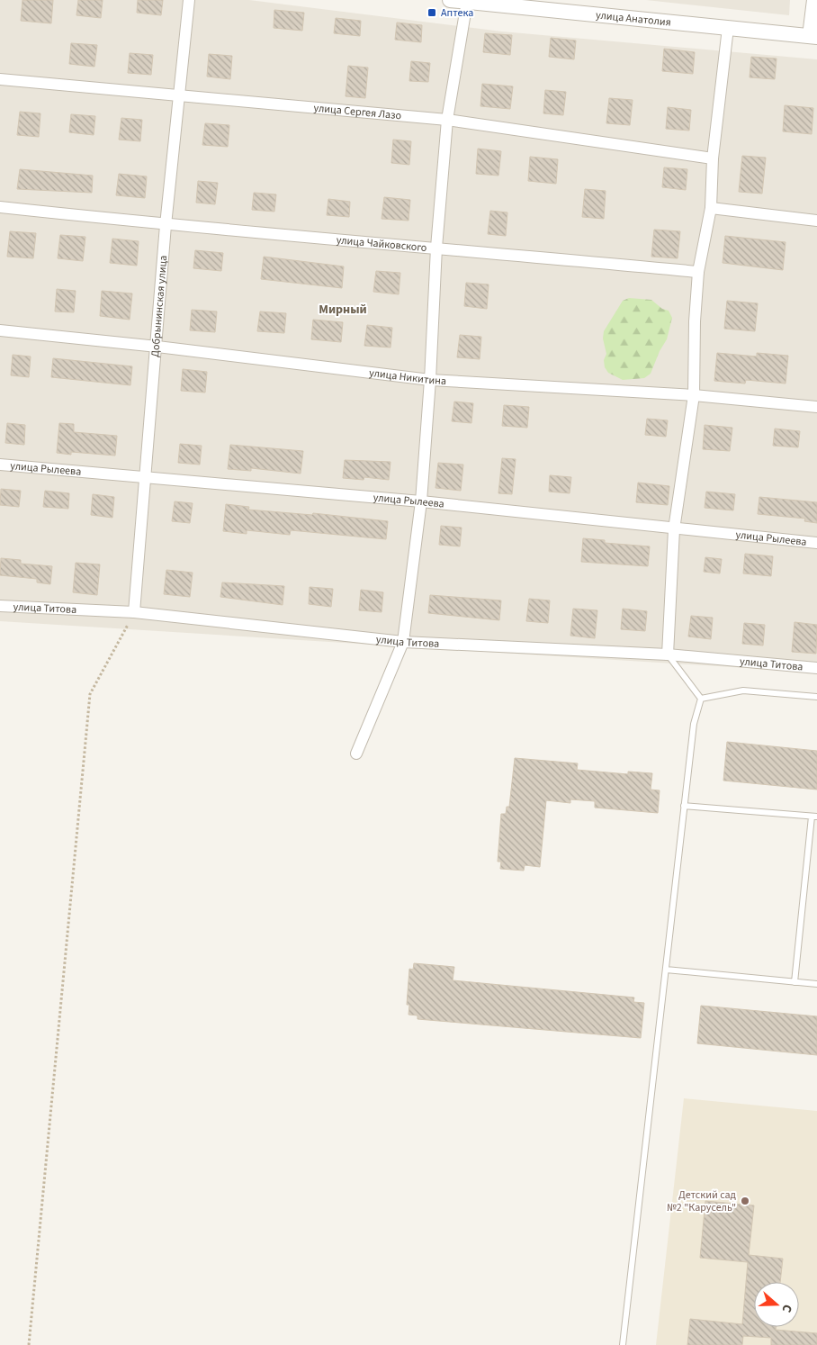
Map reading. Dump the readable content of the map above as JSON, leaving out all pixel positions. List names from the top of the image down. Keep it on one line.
{"streets":{"street":["улица Анатолия","улица Сергея Лазо","улица Чайковского","Добрынинская улица","улица Никитина","улица Рылеева","улица Титова"]},"crossings":[["улица Сергея Лазо","Добрынинская улица"],["улица Чайковского","Добрынинская улица"],["Добрынинская улица","улица Никитина"],["Добрынинская улица","улица Рылеева"],["Добрынинская улица","улица Титова"]],"districts":["Мирный"],"places":{"transit":["Аптека"],"other":["Детский сад №2 \"Карусель\""]},"north":"right"}
